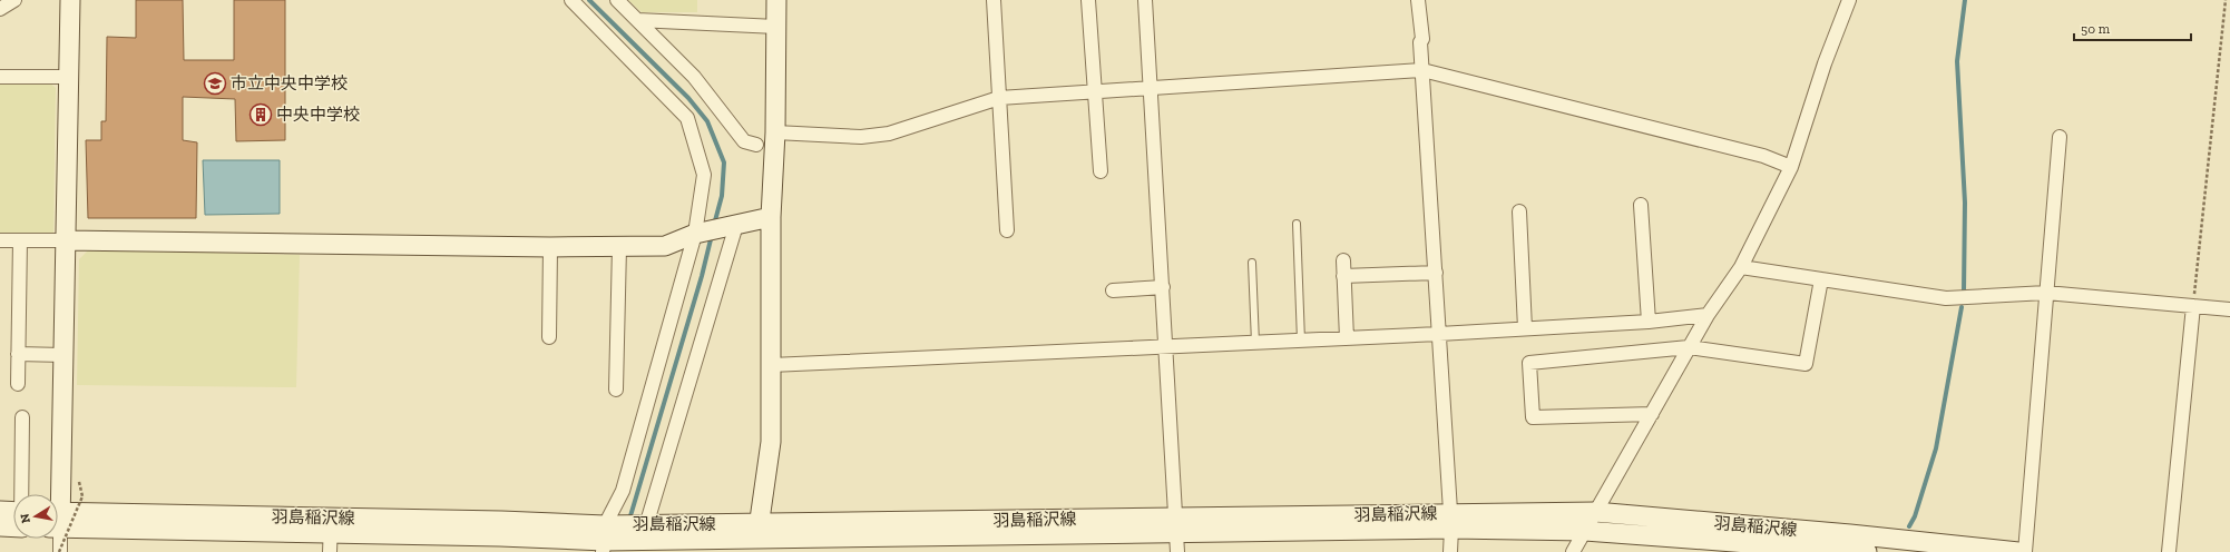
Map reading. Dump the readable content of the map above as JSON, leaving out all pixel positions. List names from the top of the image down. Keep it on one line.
{"streets":{"main road":["羽島稲沢線"]},"places":{"school or university":["市立中央中学校"],"building":["中央中学校"]},"scale_bar":"50 m","north":"left"}
